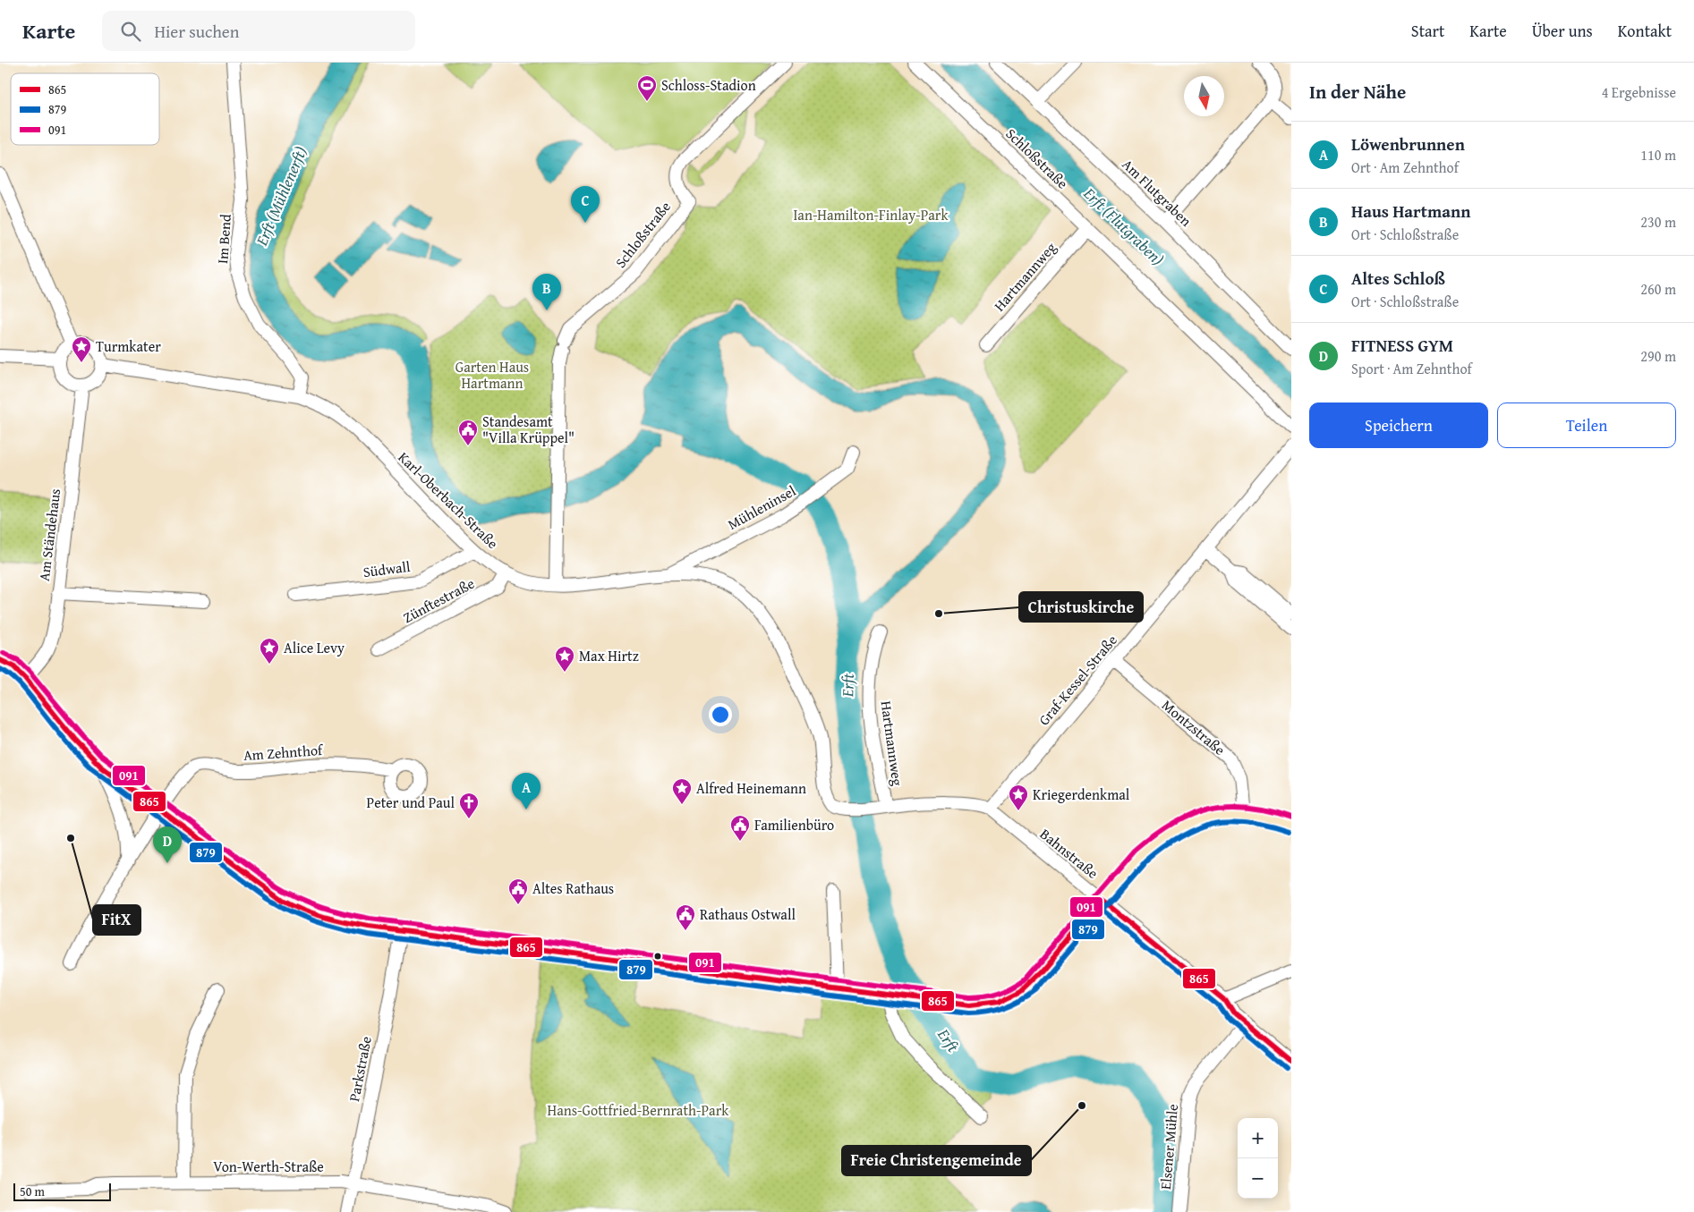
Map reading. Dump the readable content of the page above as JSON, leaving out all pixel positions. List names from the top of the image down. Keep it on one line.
{"streets":{"street":["Schloßstraße","Am Flutgraben","Im Bend","Hartmannweg","Karl-Oberbach-Straße","Mühleninsel","Am Ständehaus","Südwall","Zünftestraße","Graf-Kessel-Straße","Montzstraße","Am Zehnthof","Bahnstraße","Parkstraße","Elsener Mühle","Von-Werth-Straße"]},"crossings":[["Schloßstraße","Hartmannweg"],["Schloßstraße","Karl-Oberbach-Straße"],["Im Bend","Karl-Oberbach-Straße"],["Hartmannweg","Bahnstraße"],["Karl-Oberbach-Straße","Mühleninsel"],["Karl-Oberbach-Straße","Am Ständehaus"],["Karl-Oberbach-Straße","Südwall"],["Karl-Oberbach-Straße","Zünftestraße"],["Karl-Oberbach-Straße","Bahnstraße"],["Graf-Kessel-Straße","Montzstraße"],["Graf-Kessel-Straße","Bahnstraße"],["Bahnstraße","Elsener Mühle"],["Parkstraße","Von-Werth-Straße"]],"water":["Erft (Mühlenerft)","Erft (Flutgraben)","Erft"],"parks":["Ian-Hamilton-Finlay-Park","Garten Haus Hartmann","Hans-Gottfried-Bernrath-Park"],"places":{"sports":["Schloss-Stadion"],"place":["Turmkater","Alice Levy","Max Hirtz","Alfred Heinemann","Kriegerdenkmal"],"public building":["Standesamt \"Villa Krüppel\"","Familienbüro","Altes Rathaus","Rathaus Ostwall"],"other":["Christuskirche","FitX","Freie Christengemeinde"],"church":["Peter und Paul"]},"lines":["transit line 091","transit line 865","transit line 879"],"legend":["865","879","091"],"scale_bar":"50 m","north":"bottom","page":{"header":"Karte","search":"Hier suchen","nav":["Start","Karte","Über uns","Kontakt"],"heading":["In der Nähe","4 Ergebnisse"],"list":[{"mark":"A","name":"Löwenbrunnen","note":"Ort · Am Zehnthof","value":"110 m"},{"mark":"B","name":"Haus Hartmann","note":"Ort · Schloßstraße","value":"230 m"},{"mark":"C","name":"Altes Schloß","note":"Ort · Schloßstraße","value":"260 m"},{"mark":"D","name":"FITNESS GYM","note":"Sport · Am Zehnthof","value":"290 m"}],"pins":["C","B","A","D"],"buttons":["Speichern","Teilen"],"map_buttons":["+","−"],"scale":"50 m"}}
